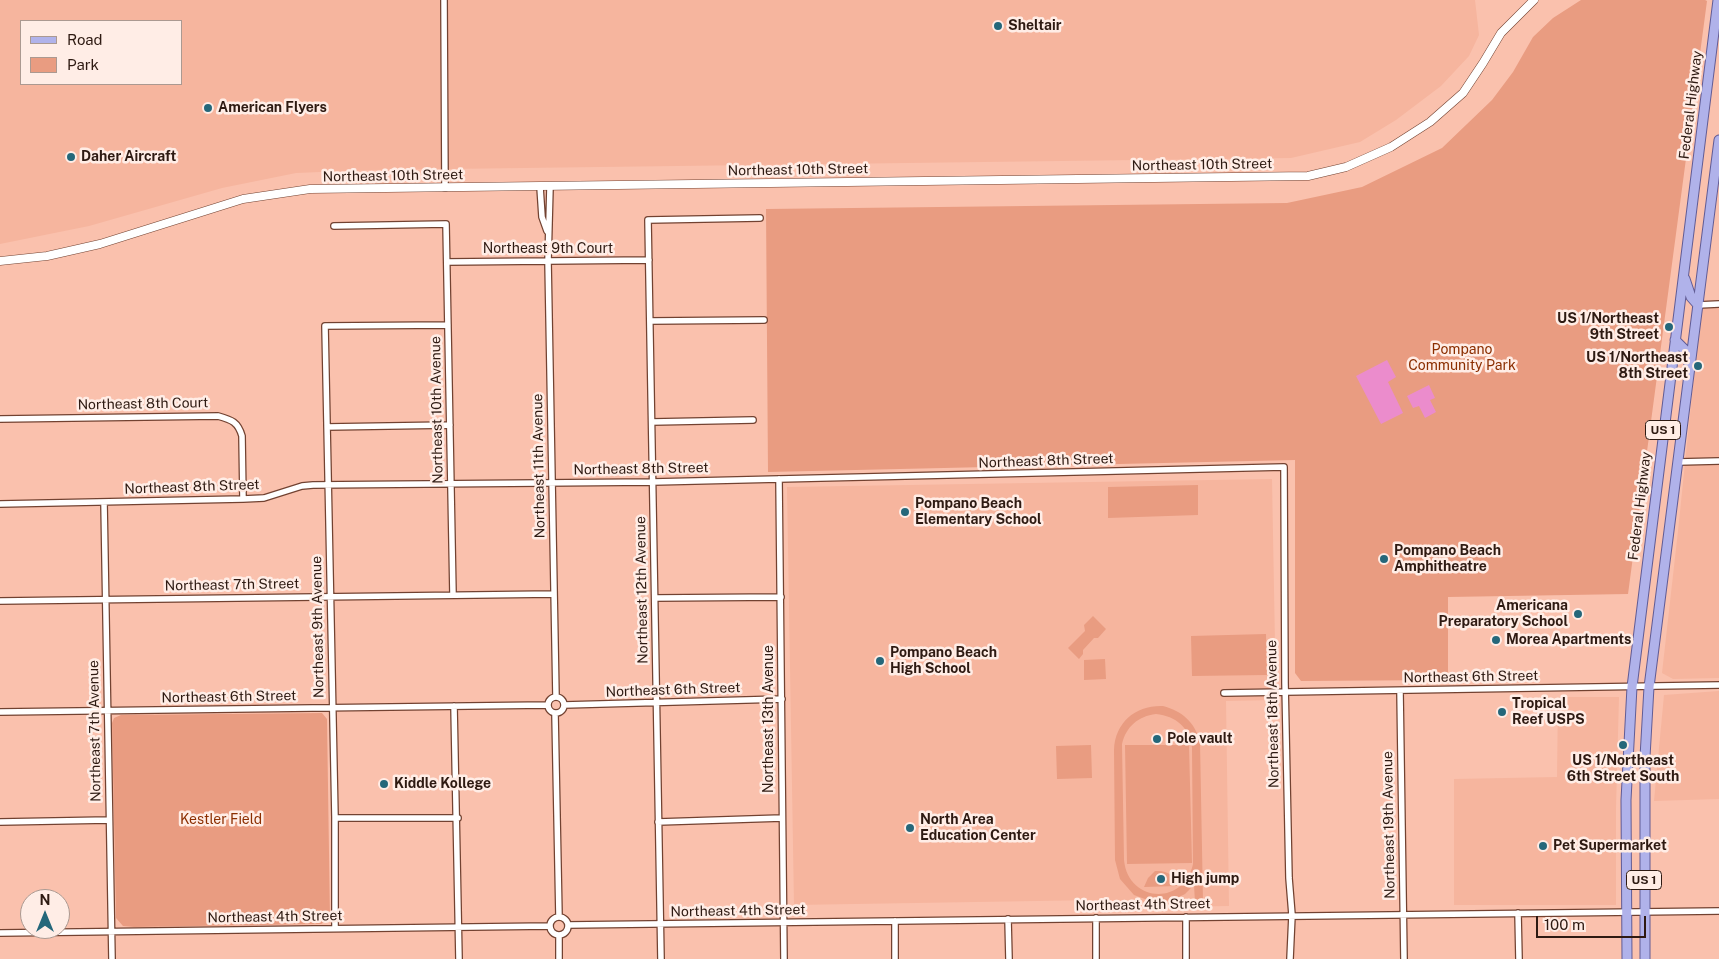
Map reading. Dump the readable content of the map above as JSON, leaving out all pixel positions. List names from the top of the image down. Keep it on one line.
{"streets":{"main road":["Federal Highway","US 1"],"street":["Northeast 10th Street","Northeast 9th Court","Northeast 8th Court","Northeast 10th Avenue","Northeast 8th Street","Northeast 11th Avenue","Northeast 7th Street","Northeast 12th Avenue","Northeast 9th Avenue","Northeast 6th Street","Northeast 18th Avenue","Northeast 13th Avenue","Northeast 7th Avenue","Northeast 19th Avenue","Northeast 4th Street"]},"crossings":[["Federal Highway","Northeast 6th Street"],["Federal Highway","Northeast 4th Street"],["Northeast 10th Street","Northeast 11th Avenue"],["Northeast 9th Court","Northeast 10th Avenue"],["Northeast 9th Court","Northeast 11th Avenue"],["Northeast 9th Court","Northeast 12th Avenue"],["Northeast 8th Court","Northeast 8th Street"],["Northeast 10th Avenue","Northeast 8th Street"],["Northeast 10th Avenue","Northeast 7th Street"],["Northeast 10th Avenue","Northeast 9th Avenue"],["US 1","Northeast 6th Street"],["US 1","Northeast 4th Street"],["Northeast 8th Street","Northeast 11th Avenue"],["Northeast 8th Street","Northeast 12th Avenue"],["Northeast 8th Street","Northeast 9th Avenue"],["Northeast 8th Street","Northeast 18th Avenue"],["Northeast 8th Street","Northeast 13th Avenue"],["Northeast 8th Street","Northeast 7th Avenue"],["Northeast 11th Avenue","Northeast 7th Street"],["Northeast 11th Avenue","Northeast 6th Street"],["Northeast 7th Street","Northeast 9th Avenue"],["Northeast 7th Street","Northeast 7th Avenue"],["Northeast 12th Avenue","Northeast 6th Street"],["Northeast 12th Avenue","Northeast 4th Street"],["Northeast 9th Avenue","Northeast 6th Street"],["Northeast 9th Avenue","Northeast 4th Street"],["Northeast 6th Street","Northeast 18th Avenue"],["Northeast 6th Street","Northeast 13th Avenue"],["Northeast 6th Street","Northeast 7th Avenue"],["Northeast 6th Street","Northeast 19th Avenue"],["Northeast 18th Avenue","Northeast 4th Street"],["Northeast 13th Avenue","Northeast 4th Street"],["Northeast 7th Avenue","Northeast 4th Street"],["Northeast 19th Avenue","Northeast 4th Street"]],"parks":["Pompano Community Park","Kestler Field"],"places":["Sheltair","American Flyers","Daher Aircraft","US 1/Northeast 9th Street","US 1/Northeast 8th Street","Pompano Beach Elementary School","Pompano Beach Amphitheatre","Americana Preparatory School","Morea Apartments","Pompano Beach High School","Tropical Reef USPS","Pole vault","US 1/Northeast 6th Street South","Kiddle Kollege","North Area Education Center","Pet Supermarket","High jump"],"legend":["Road","Park"],"scale_bar":"100 m","north":"top"}
